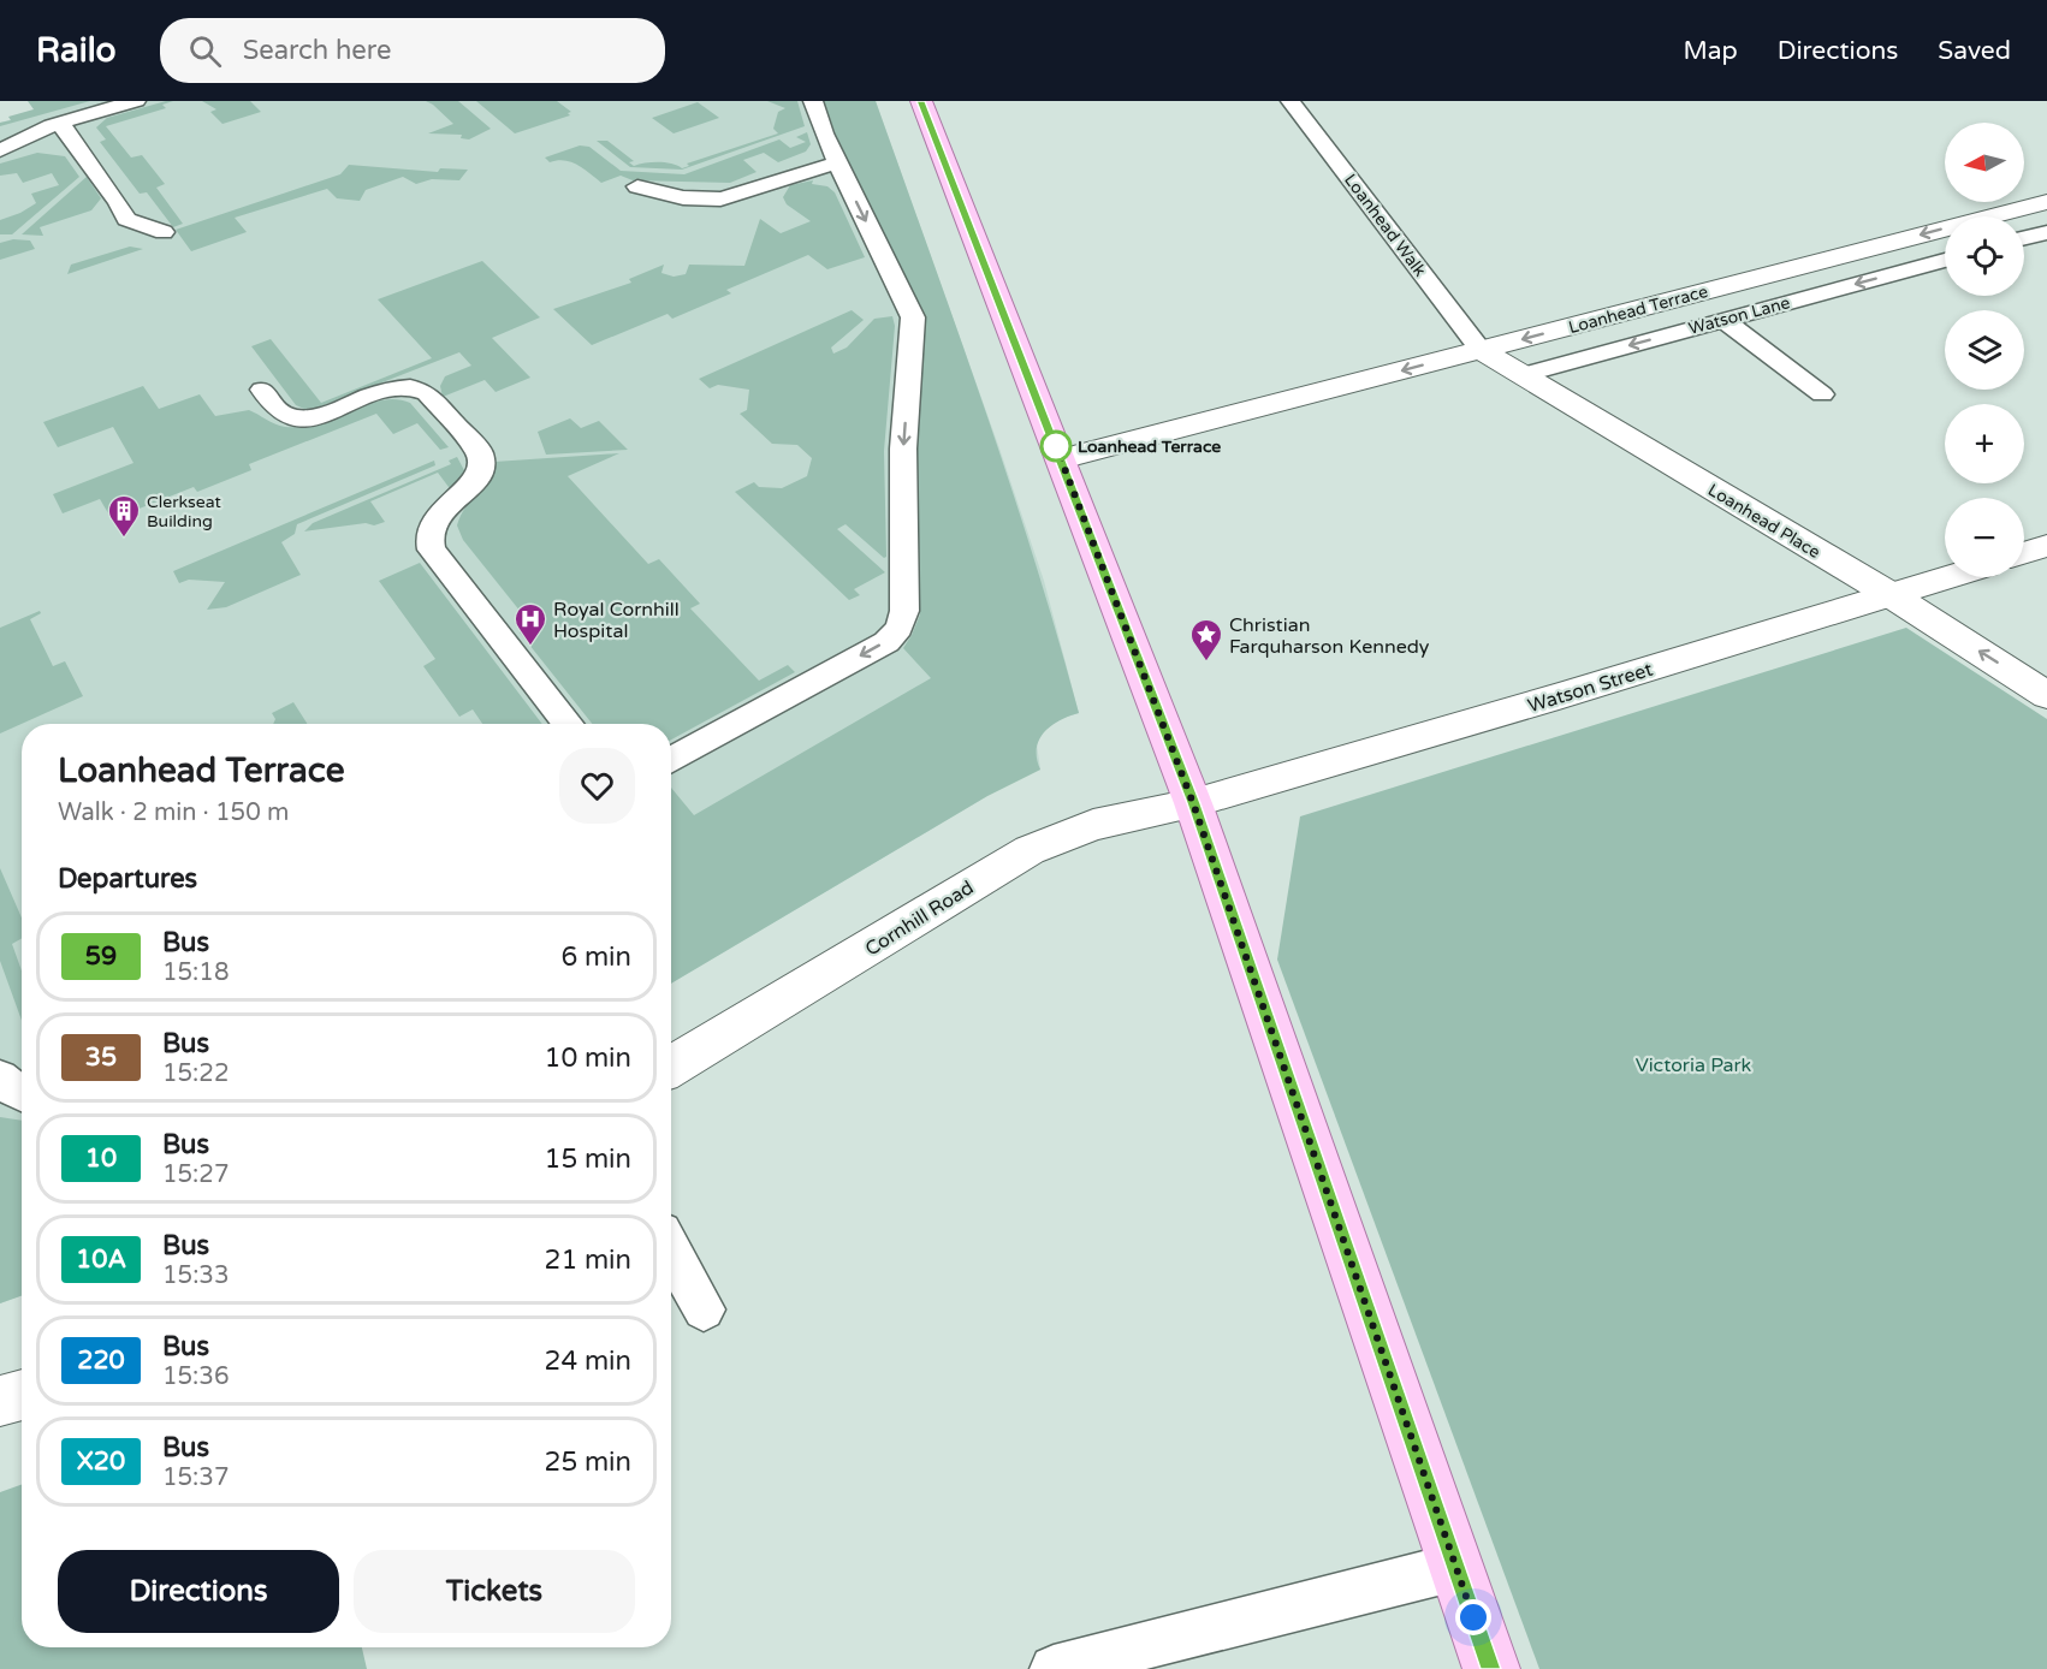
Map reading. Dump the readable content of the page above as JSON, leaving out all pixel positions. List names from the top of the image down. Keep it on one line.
{"streets":{"street":["Loanhead Terrace","Loanhead Place","Watson Street","Cornhill Road"],"lane":["Loanhead Walk","Watson Lane"]},"crossings":[["Loanhead Walk","Loanhead Terrace"],["Loanhead Walk","Loanhead Place"],["Loanhead Terrace","Loanhead Place"],["Watson Lane","Loanhead Place"],["Loanhead Place","Watson Street"],["Watson Street","Cornhill Road"]],"one_way":["Loanhead Terrace","Watson Lane"],"parks":["Victoria Park"],"places":{"other":["Loanhead Terrace"],"building":["Clerkseat Building"],"hospital":["Royal Cornhill Hospital"],"place":["Christian Farquharson Kennedy"]},"lines":["bus line 59"],"north":"left","page":{"header":"Railo","search":"Search here","nav":["Map","Directions","Saved"],"map_buttons":["+","−"],"heading":[["Loanhead Terrace","Walk · 2 min · 150 m"],"Departures"],"list":[{"mark":"59","name":"Bus","note":"15:18","value":"6 min"},{"mark":"35","name":"Bus","note":"15:22","value":"10 min"},{"mark":"10","name":"Bus","note":"15:27","value":"15 min"},{"mark":"10A","name":"Bus","note":"15:33","value":"21 min"},{"mark":"220","name":"Bus","note":"15:36","value":"24 min"},{"mark":"X20","name":"Bus","note":"15:37","value":"25 min"}],"buttons":["Directions","Tickets"]}}
